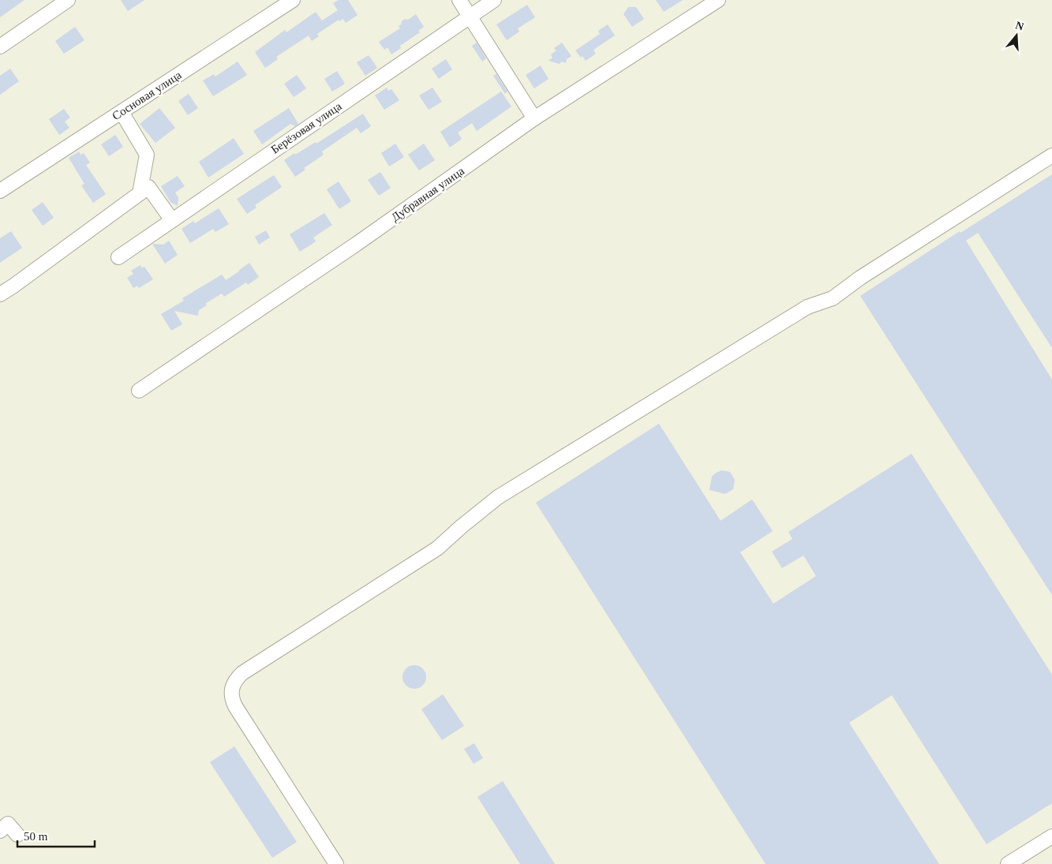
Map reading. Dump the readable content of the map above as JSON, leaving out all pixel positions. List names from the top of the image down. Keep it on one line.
{"streets":{"street":["Сосновая улица","Берёзовая улица","Дубравная улица"]},"scale_bar":"50 m","north":"top"}
